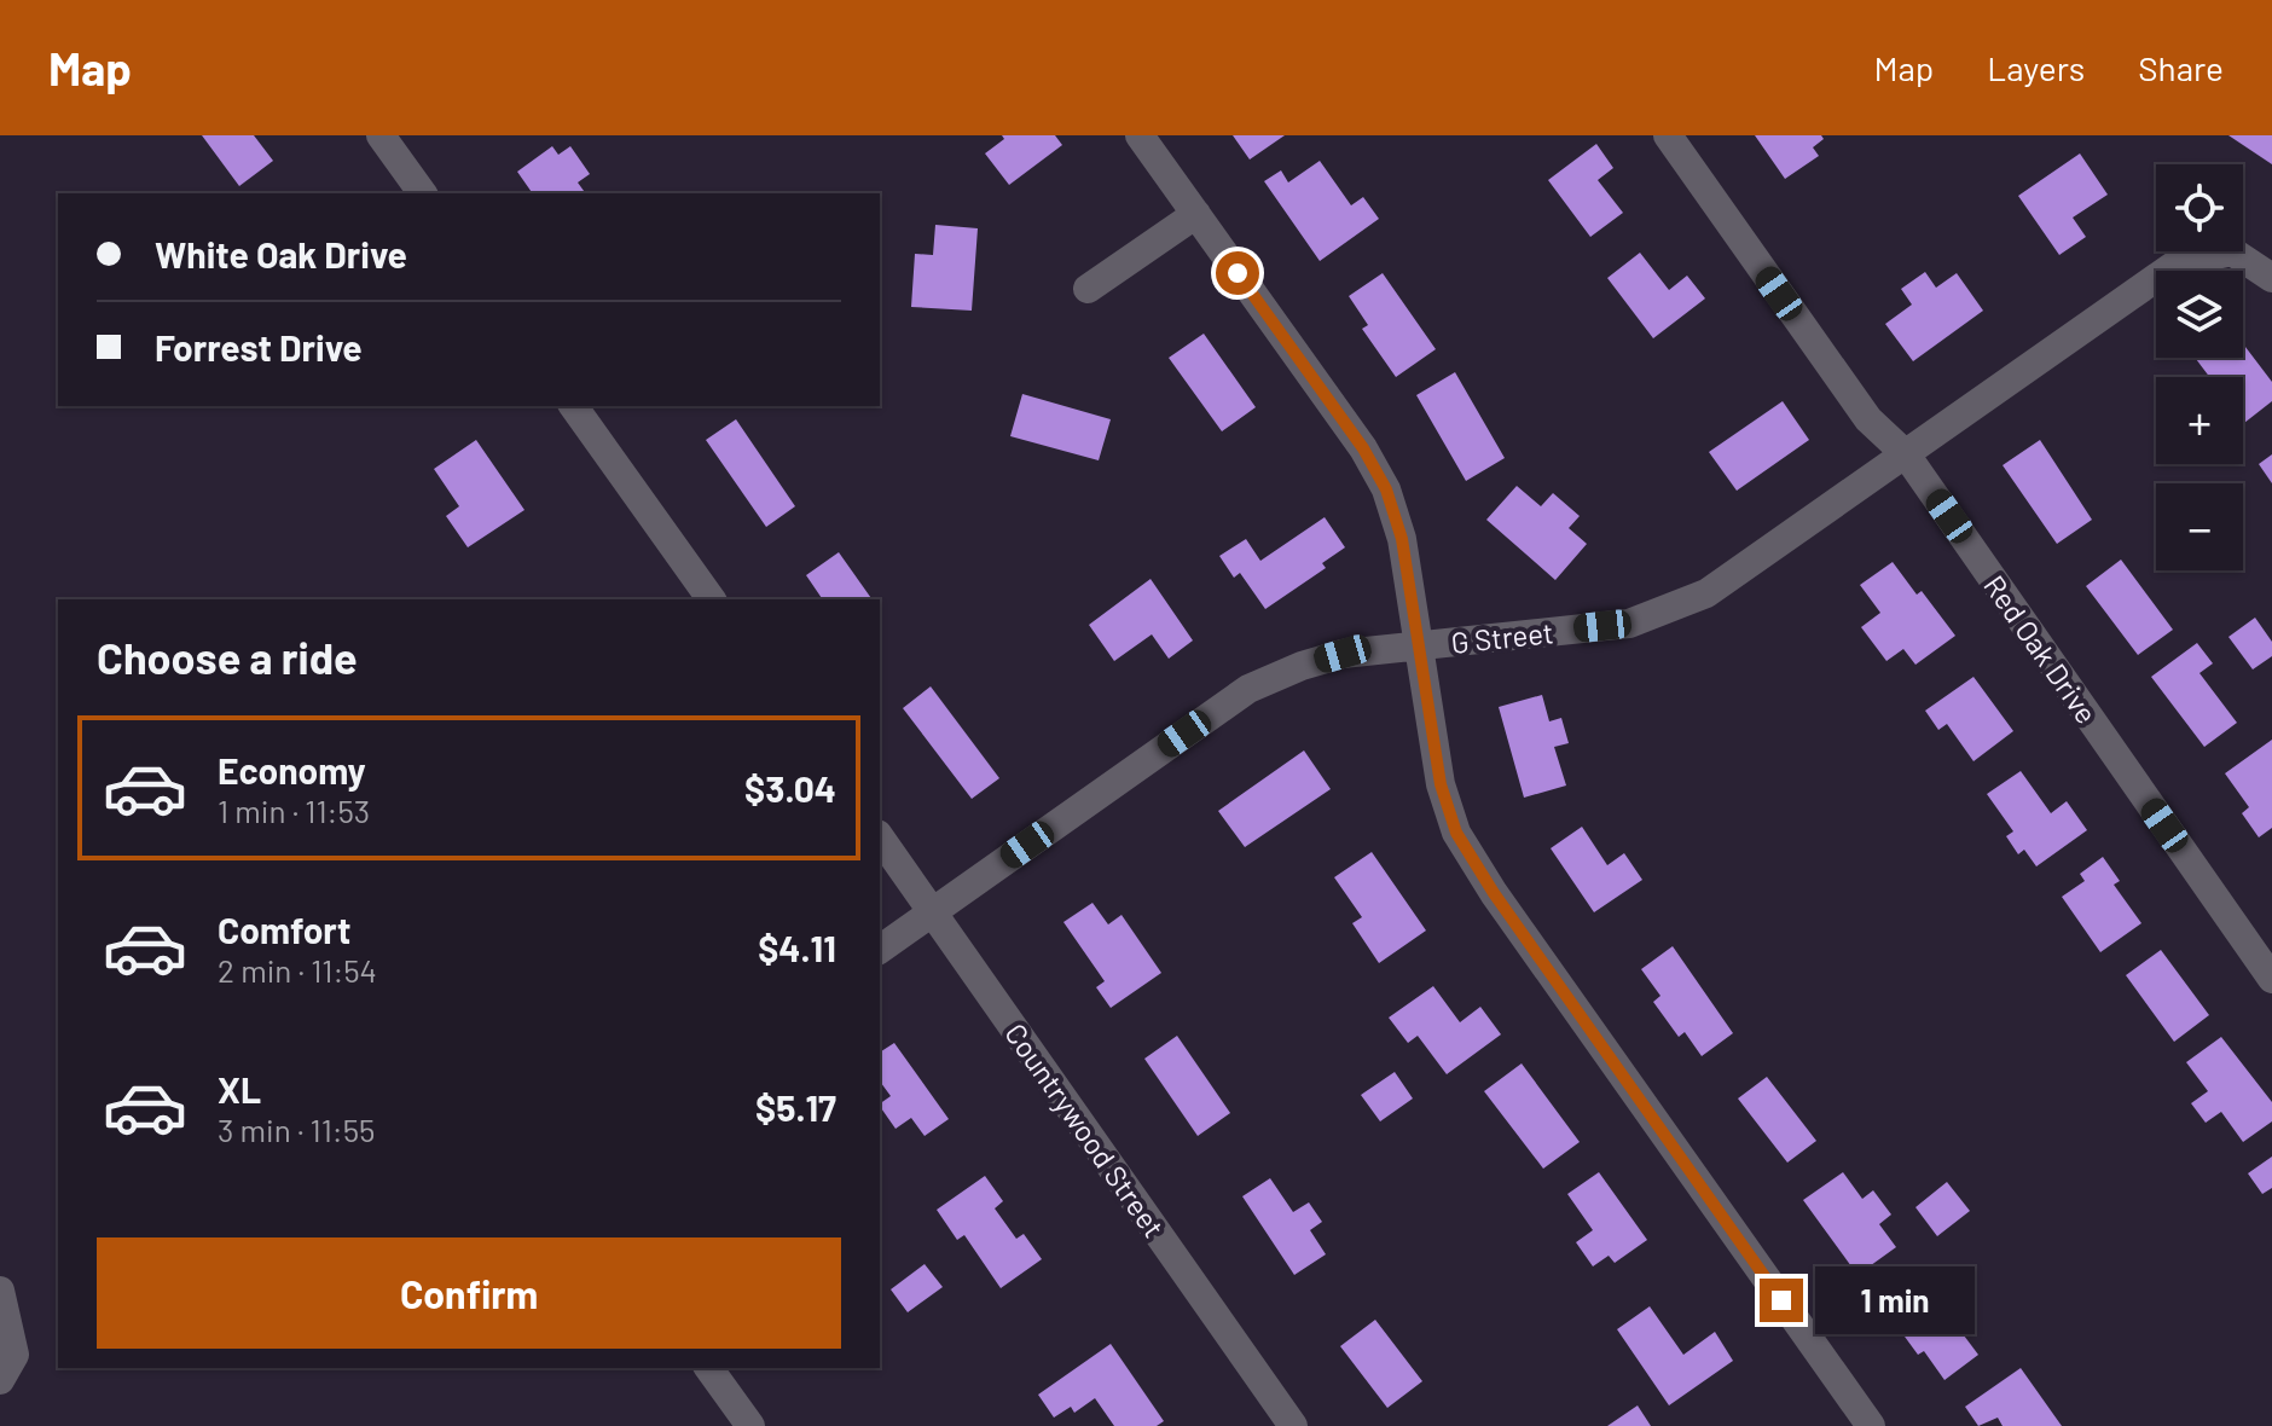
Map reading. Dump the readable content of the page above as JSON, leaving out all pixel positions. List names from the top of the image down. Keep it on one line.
{"streets":{"street":["G Street","Red Oak Drive","Countrywood Street"]},"crossings":[["G Street","Red Oak Drive"],["G Street","Countrywood Street"]],"page":{"header":"Map","nav":["Map","Layers","Share"],"map_buttons":["+","−"],"banner":["White Oak Drive","Forrest Drive"],"heading":"Choose a ride","list":[{"name":"Economy","note":"1 min · 11:53","value":"$3.04"},{"name":"Comfort","note":"2 min · 11:54","value":"$4.11"},{"name":"XL","note":"3 min · 11:55","value":"$5.17"}],"buttons":"Confirm","bubble":"1 min"}}
